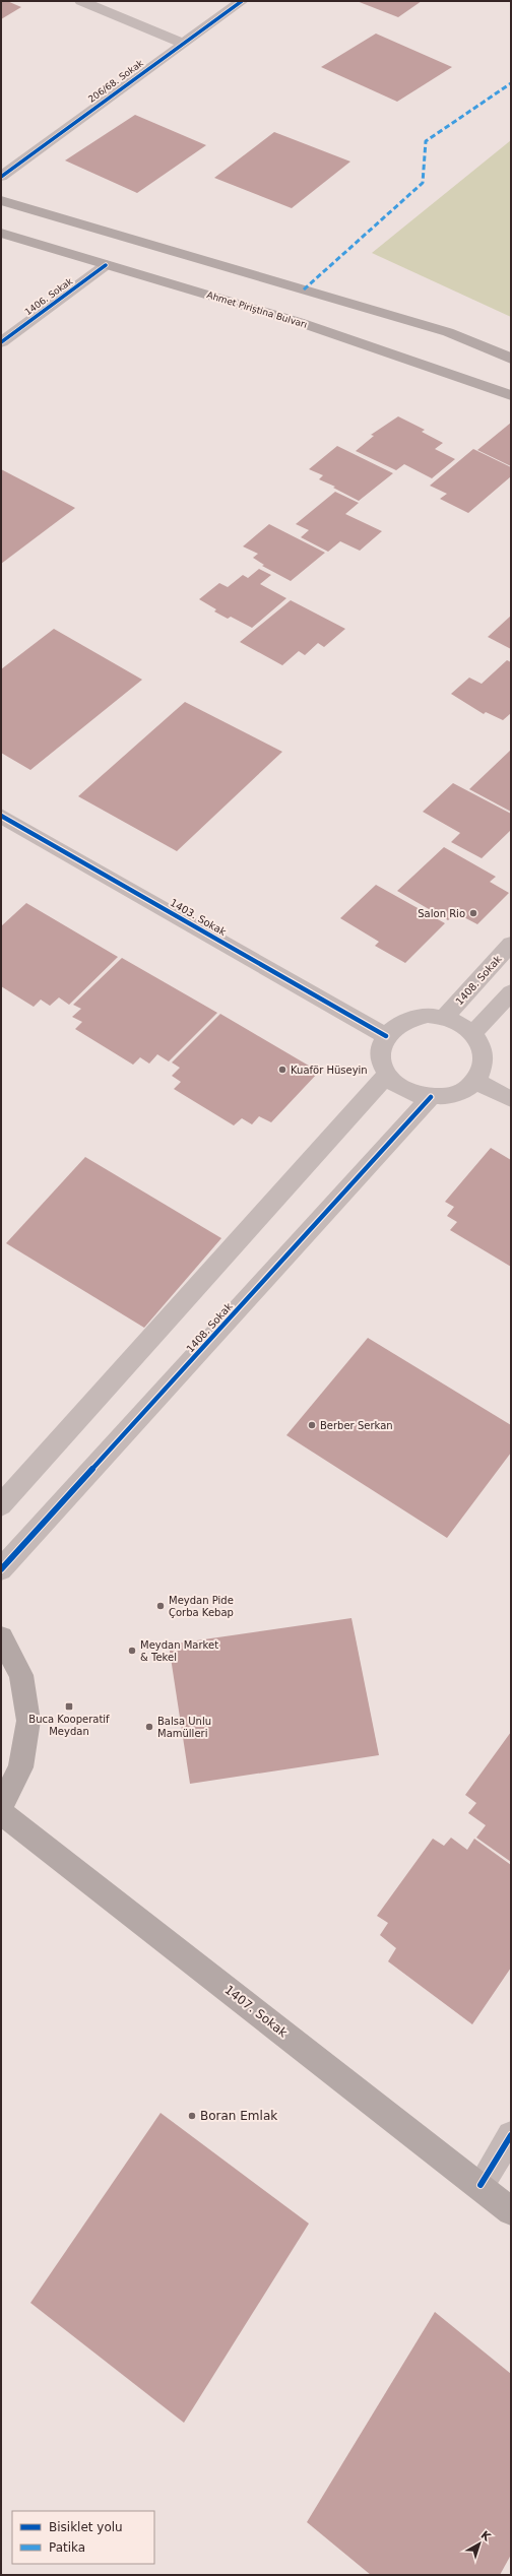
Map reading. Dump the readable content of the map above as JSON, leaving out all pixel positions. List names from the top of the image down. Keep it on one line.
{"streets":{"main road":["Ahmet Piriştina Bulvarı","1407. Sokak"],"street":["206/68. Sokak","1406. Sokak","1403. Sokak","1408. Sokak"]},"crossings":[["1406. Sokak","Ahmet Piriştina Bulvarı"],["1403. Sokak","1408. Sokak"]],"places":{"other":["Salon Rio","Kuaför Hüseyin","Berber Serkan","Meydan Pide Çorba Kebap","Meydan Market & Tekel","Balsa Unlu Mamülleri","Boran Emlak"],"transit":["Buca Kooperatif Meydan"]},"legend":["Bisiklet yolu","Patika"],"north":"top right"}
